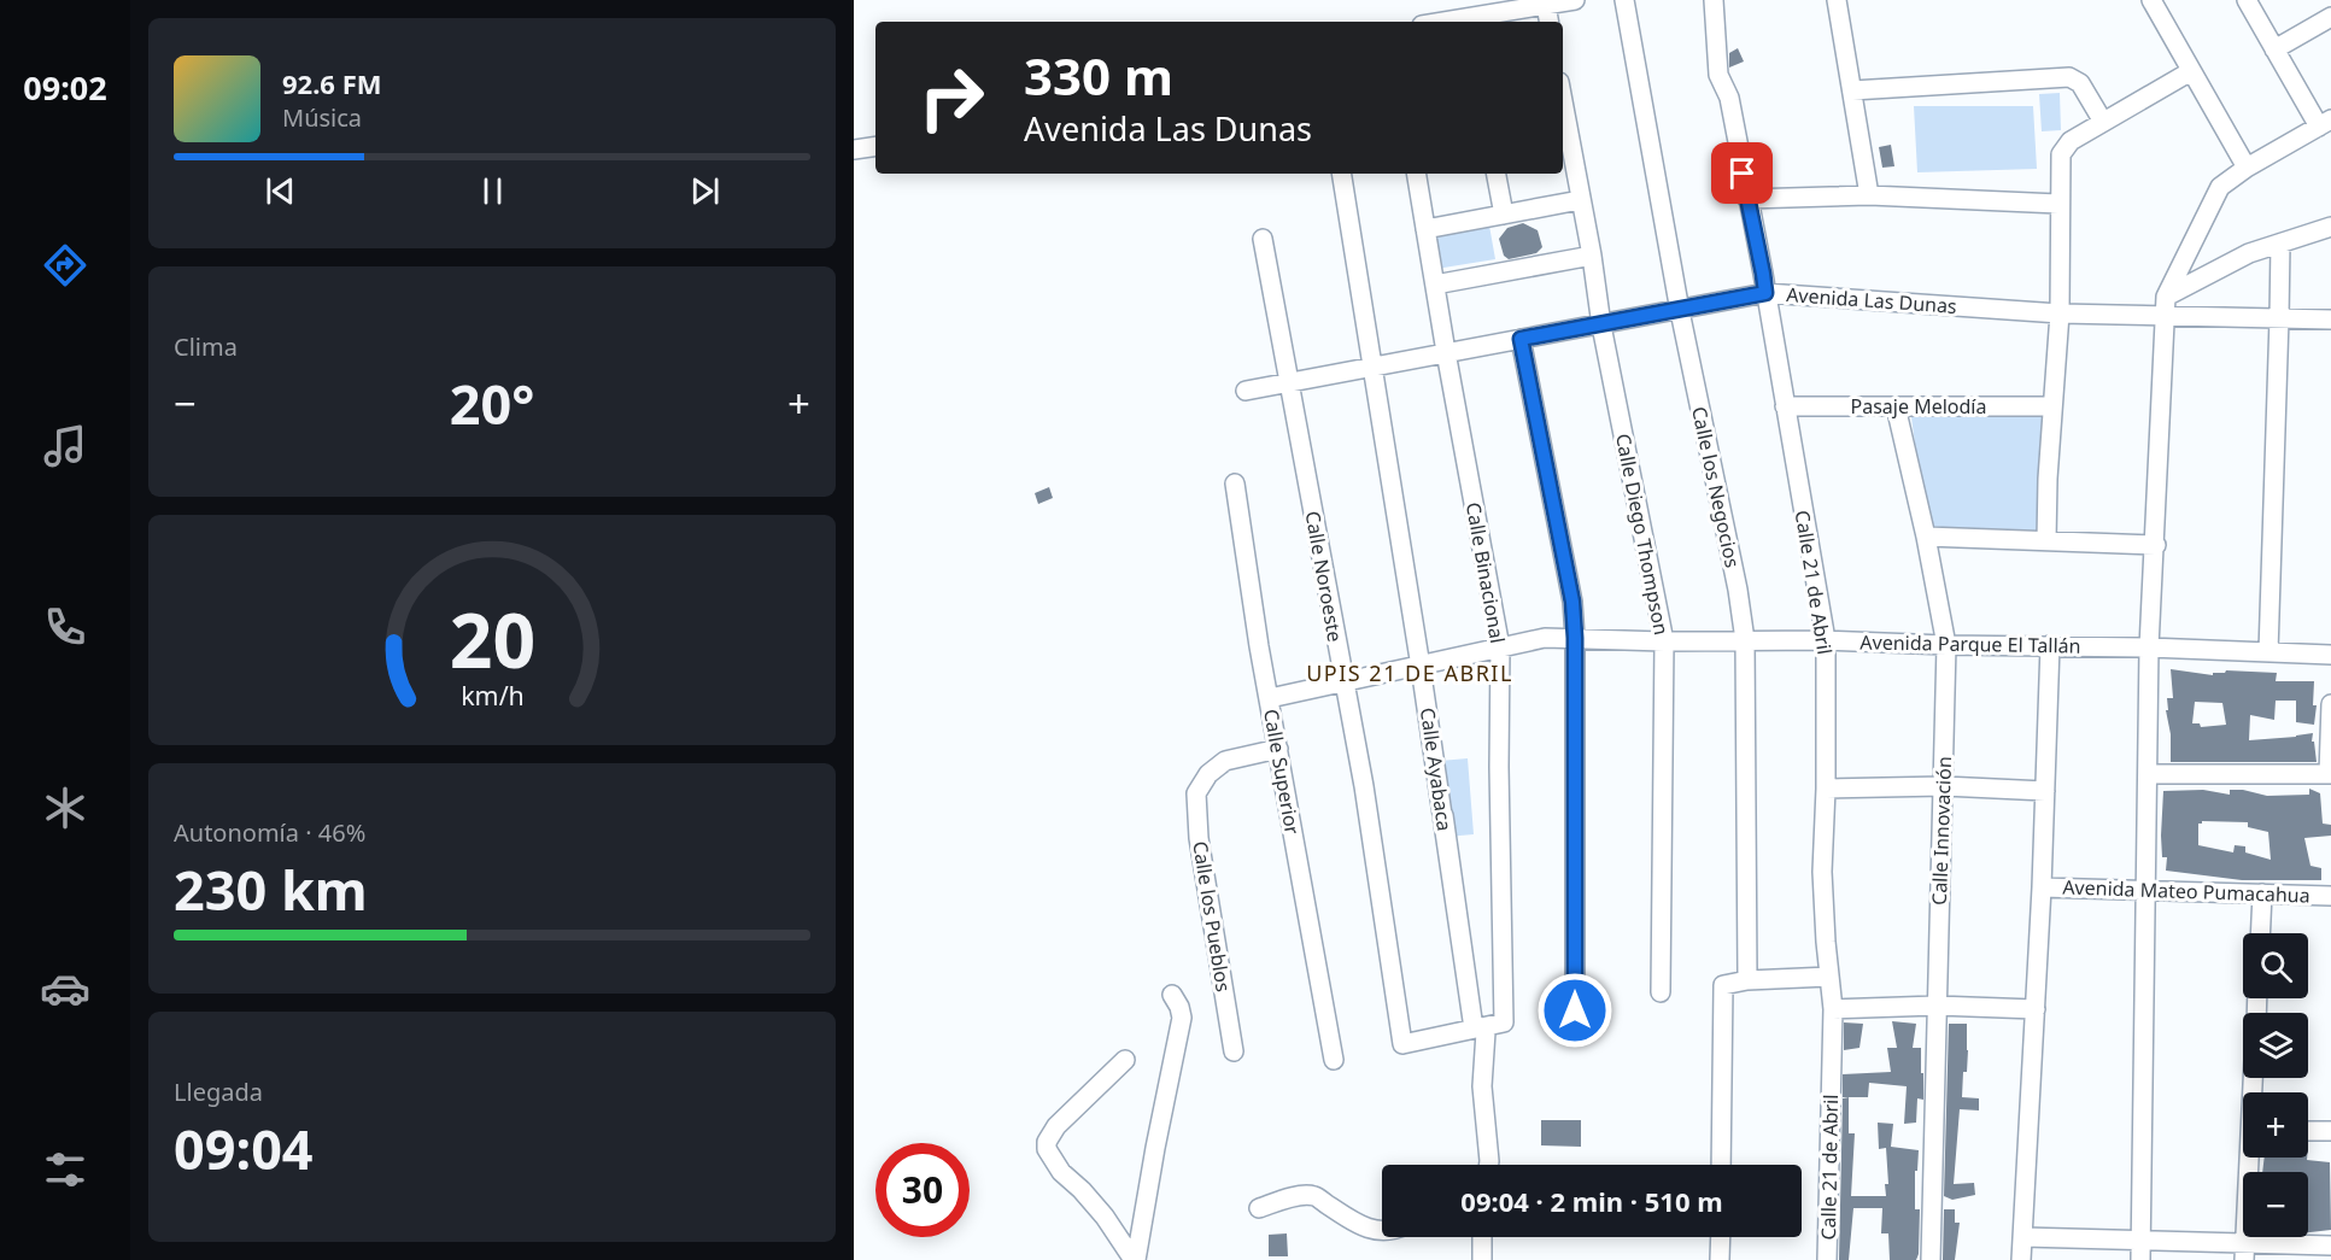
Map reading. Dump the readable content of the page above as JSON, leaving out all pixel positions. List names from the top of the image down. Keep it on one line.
{"streets":{"street":["Avenida Las Dunas","Pasaje Melodía","Calle los Negocios","Calle Diego Thompson","Calle Binacional","Calle Noroeste","Calle 21 de Abril","Avenida Parque El Tallán","Calle Ayabaca","Calle Superior","Calle Innovación","Avenida Mateo Pumacahua","Calle los Pueblos"]},"crossings":[["Avenida Las Dunas","Calle los Negocios"],["Avenida Las Dunas","Calle Diego Thompson"],["Avenida Las Dunas","Calle Binacional"],["Avenida Las Dunas","Calle Noroeste"],["Avenida Las Dunas","Calle 21 de Abril"],["Avenida Las Dunas","Calle Ayabaca"],["Pasaje Melodía","Calle 21 de Abril"],["Pasaje Melodía","Calle Innovación"],["Calle los Negocios","Avenida Parque El Tallán"],["Calle Diego Thompson","Avenida Parque El Tallán"],["Calle Binacional","Calle Noroeste"],["Calle Binacional","Avenida Parque El Tallán"],["Calle Binacional","Calle Ayabaca"],["Calle Noroeste","Avenida Parque El Tallán"],["Calle Noroeste","Calle Ayabaca"],["Calle 21 de Abril","Avenida Parque El Tallán"],["Avenida Parque El Tallán","Calle Ayabaca"],["Avenida Parque El Tallán","Calle Superior"],["Avenida Parque El Tallán","Calle Innovación"],["Calle Superior","Calle los Pueblos"]],"districts":["UPIS 21 DE ABRIL"],"page":{"tabs":"09:02","turn":["330 m","Avenida Las Dunas"],"song":["92.6 FM","Música"],"tile":["Clima",["Autonomía · 46%","230 km"],["Llegada","09:04"]],"heat":["−","20°","+"],"map_buttons":["+","−"],"limit":"30","trip":"09:04 · 2 min · 510 m","gauge":["20","km/h"]}}
